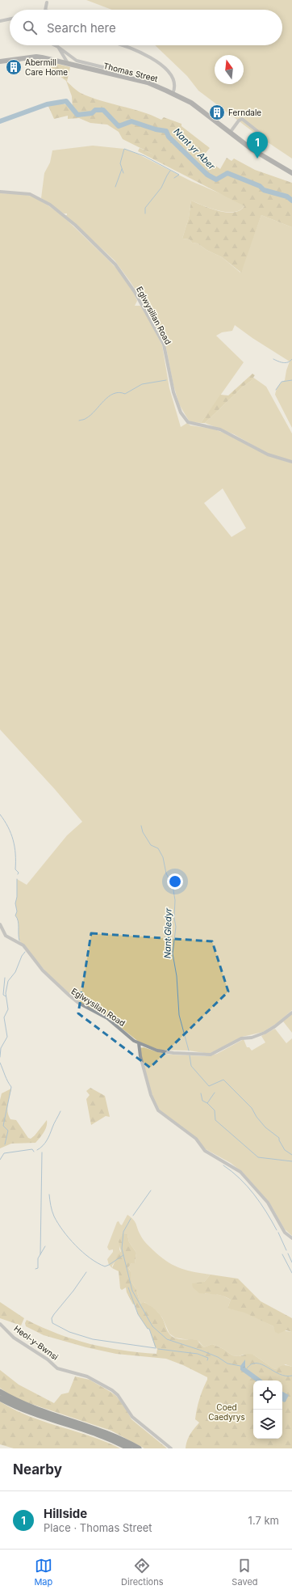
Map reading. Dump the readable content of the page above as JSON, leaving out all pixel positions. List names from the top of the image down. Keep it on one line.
{"streets":{"main road":["Thomas Street"],"street":["Eglwysilian Road","Eglwysilan Road","Heol-y-Bwnsi"]},"water":["Nant yr Aber","Nant Gledyr"],"parks":["Coed Caedyrys"],"places":{"building":["Abermill Care Home","Ferndale"]},"north":"top","page":{"search":"Search here","pins":"1","heading":"Nearby","list":[{"mark":"1","name":"Hillside","note":"Place · Thomas Street","value":"1.7 km"}],"nav":["Map","Directions","Saved"]}}
